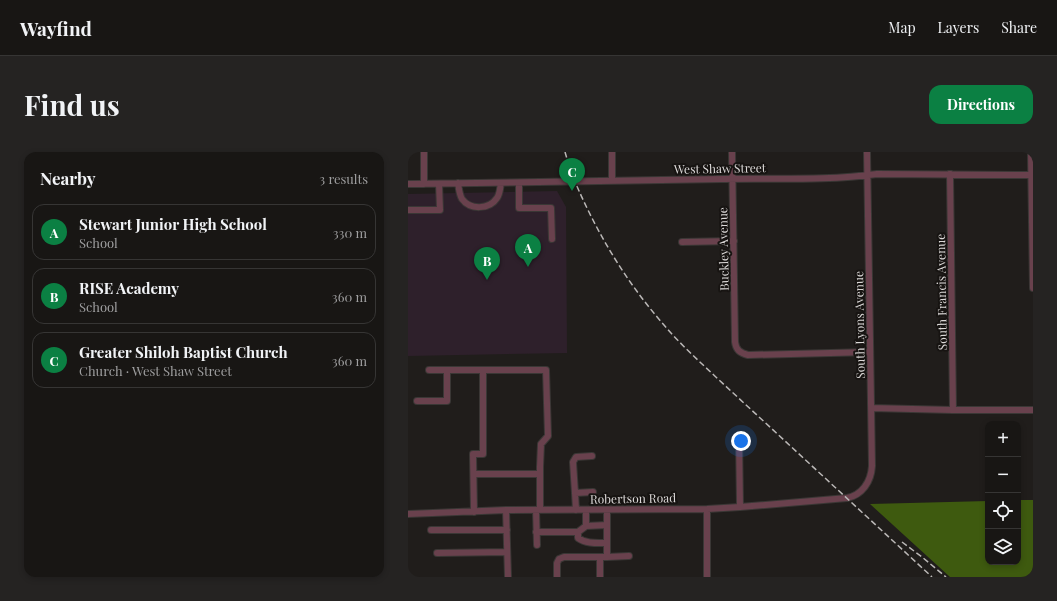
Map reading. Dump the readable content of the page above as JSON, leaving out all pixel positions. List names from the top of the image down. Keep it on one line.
{"streets":{"street":["West Shaw Street","Buckley Avenue","South Francis Avenue","South Lyons Avenue","Robertson Road"]},"crossings":[["West Shaw Street","Buckley Avenue"],["West Shaw Street","South Francis Avenue"],["West Shaw Street","South Lyons Avenue"],["Buckley Avenue","South Lyons Avenue"],["South Lyons Avenue","Robertson Road"]],"page":{"header":"Wayfind","nav":["Map","Layers","Share"],"buttons":"Directions","title":"Find us","heading":["Nearby","3 results"],"pins":["C","A","B"],"list":[{"mark":"A","name":"Stewart Junior High School","note":"School","value":"330 m"},{"mark":"B","name":"RISE Academy","note":"School","value":"360 m"},{"mark":"C","name":"Greater Shiloh Baptist Church","note":"Church · West Shaw Street","value":"360 m"}],"map_buttons":["+","−"]}}
